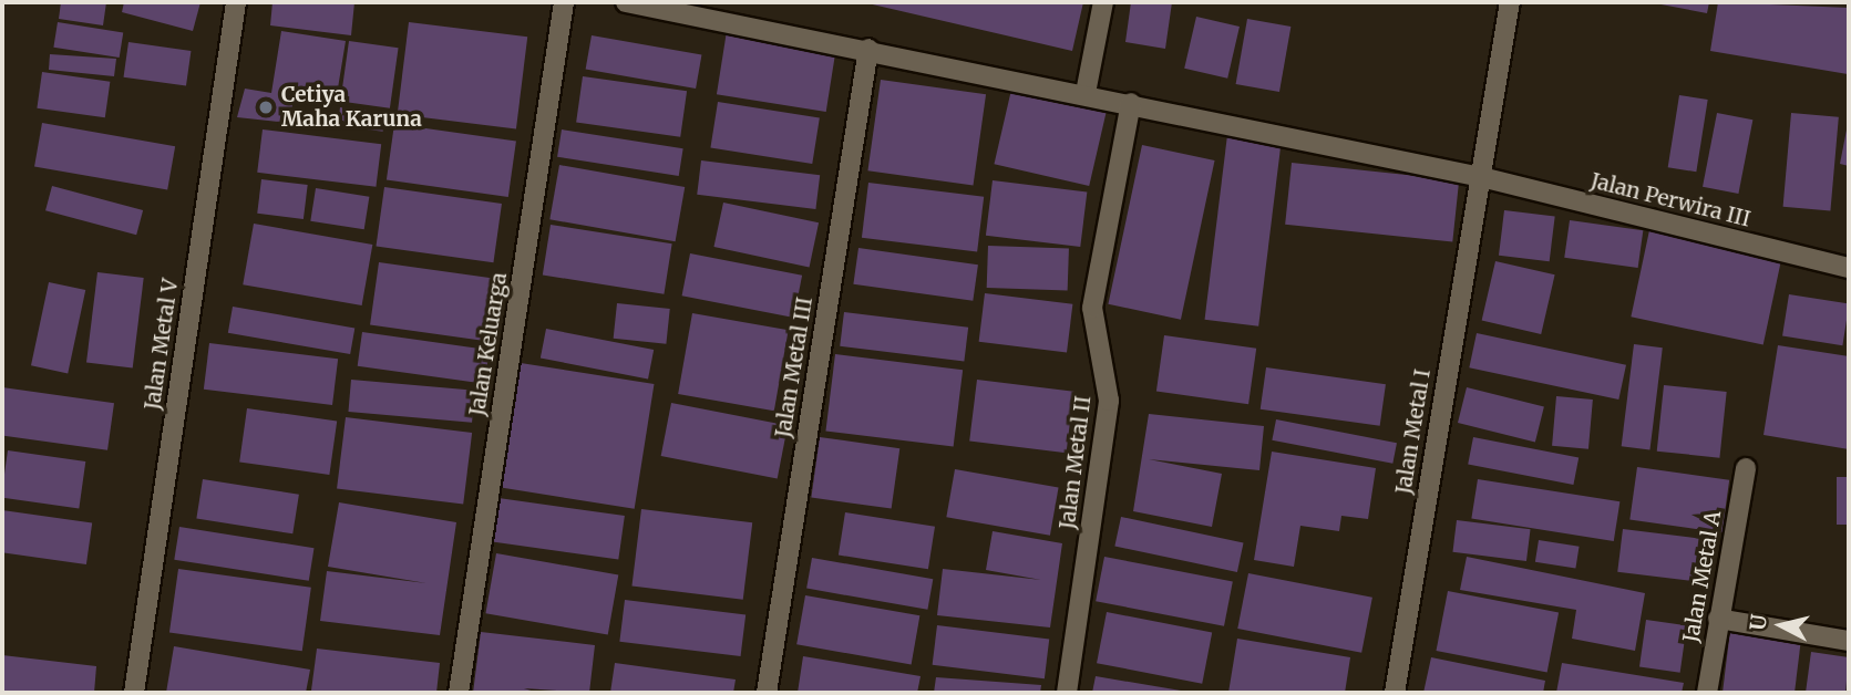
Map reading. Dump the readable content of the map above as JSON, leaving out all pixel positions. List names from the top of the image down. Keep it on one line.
{"streets":{"street":["Jalan Perwira III","Jalan Metal V","Jalan Keluarga","Jalan Metal III","Jalan Metal I","Jalan Metal II","Jalan Metal A"]},"crossings":[["Jalan Perwira III","Jalan Metal III"],["Jalan Perwira III","Jalan Metal I"],["Jalan Perwira III","Jalan Metal II"]],"places":["Cetiya Maha Karuna"],"north":"left"}
